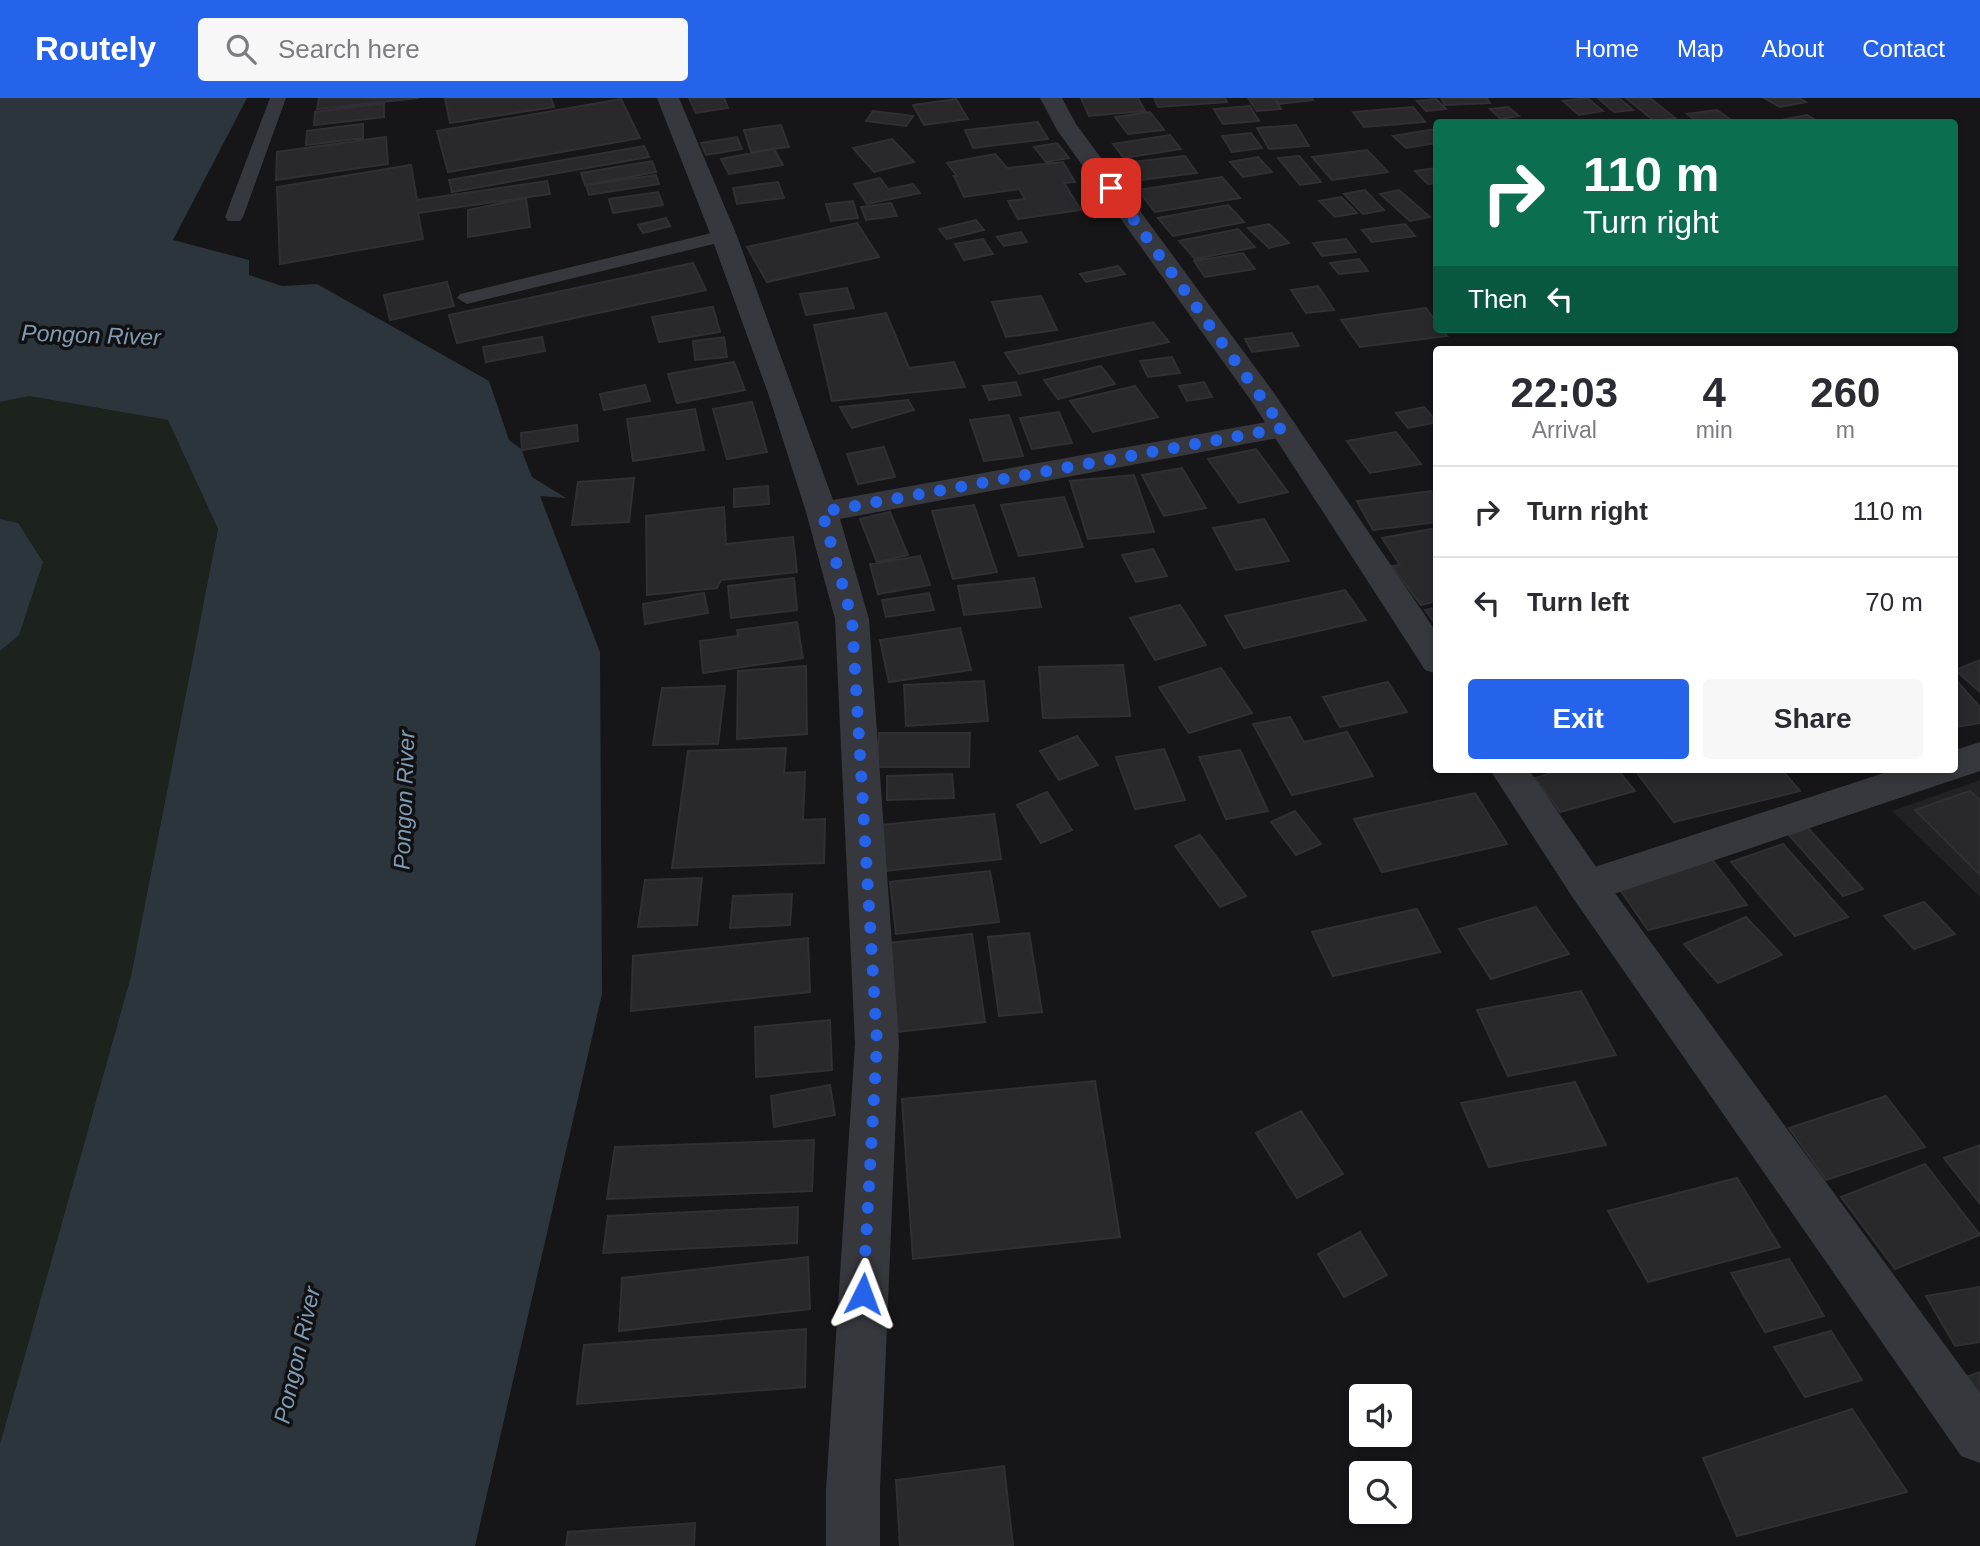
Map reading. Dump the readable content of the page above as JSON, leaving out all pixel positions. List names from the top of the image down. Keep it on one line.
{"water":["Pongon River"],"page":{"header":"Routely","search":"Search here","nav":["Home","Map","About","Contact"],"turn":["110 m","Turn right"],"then":"Then","eta":["22:03","Arrival","4","min","260","m"],"list":[{"name":"Turn right","value":"110 m"},{"name":"Turn left","value":"70 m"}],"buttons":["Exit","Share"]}}
